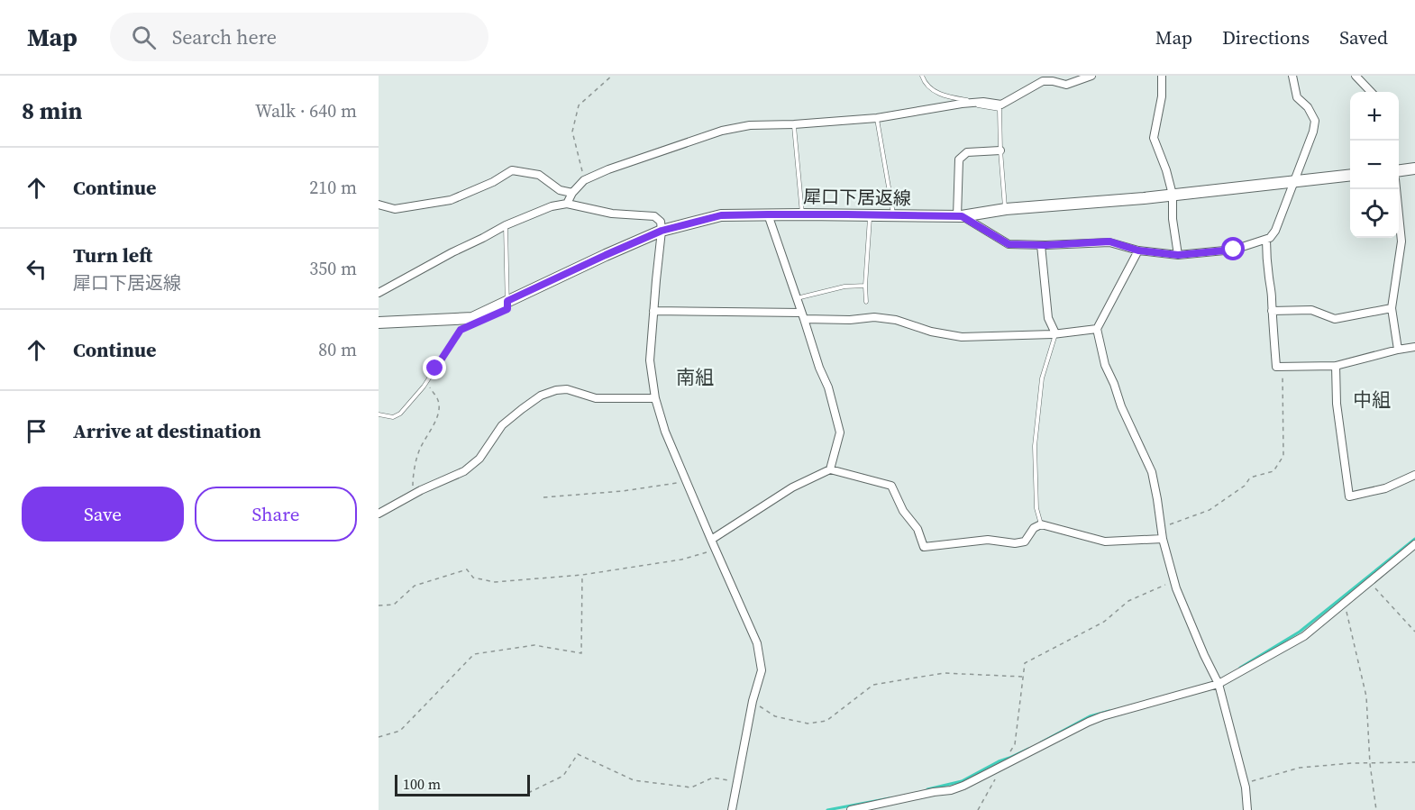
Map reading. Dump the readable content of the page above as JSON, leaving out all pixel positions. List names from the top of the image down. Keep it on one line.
{"streets":{"main road":["犀口下居返線"]},"districts":["南組","中組"],"scale_bar":"100 m","page":{"header":"Map","search":"Search here","nav":["Map","Directions","Saved"],"heading":["8 min","Walk · 640 m"],"map_buttons":["+","−"],"list":[["Continue","210 m"],["Turn left","犀口下居返線","350 m"],["Continue","80 m"],"Arrive at destination"],"buttons":["Save","Share"],"scale":"100 m"}}
